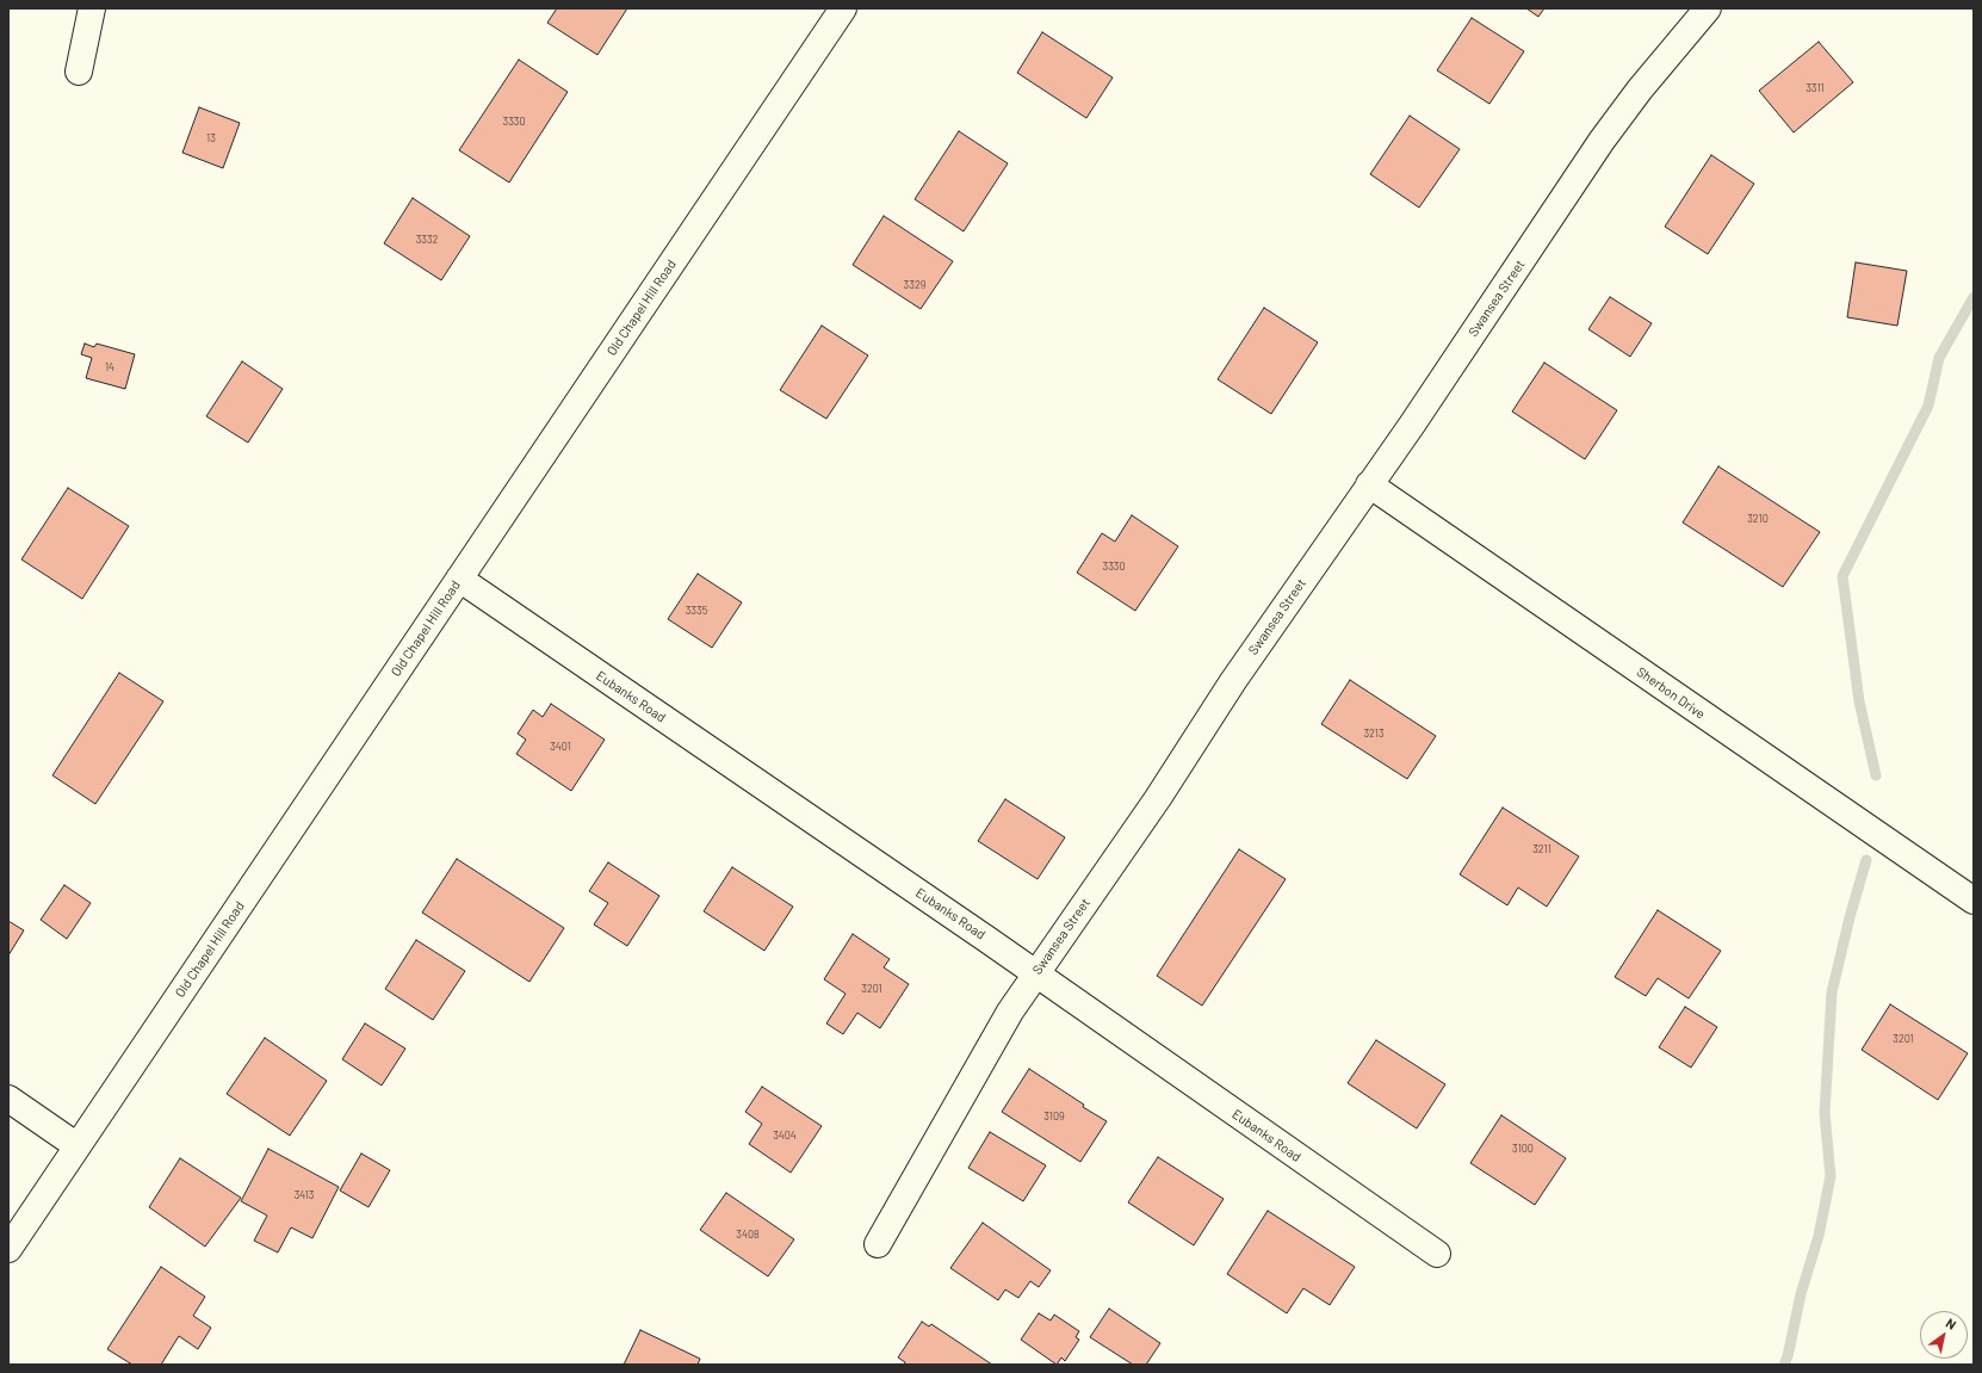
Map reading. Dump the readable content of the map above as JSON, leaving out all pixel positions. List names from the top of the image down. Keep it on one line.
{"streets":{"street":["Swansea Street","Old Chapel Hill Road","Sherbon Drive","Eubanks Road"]},"crossings":[["Swansea Street","Sherbon Drive"],["Swansea Street","Eubanks Road"],["Old Chapel Hill Road","Eubanks Road"]],"house_numbers":["3311","3330","13","3332","3329","14","3210","3330","3335","3213","3401","3211","3201","3201","3109","3404","3100","3413","3408"],"north":"top right"}
